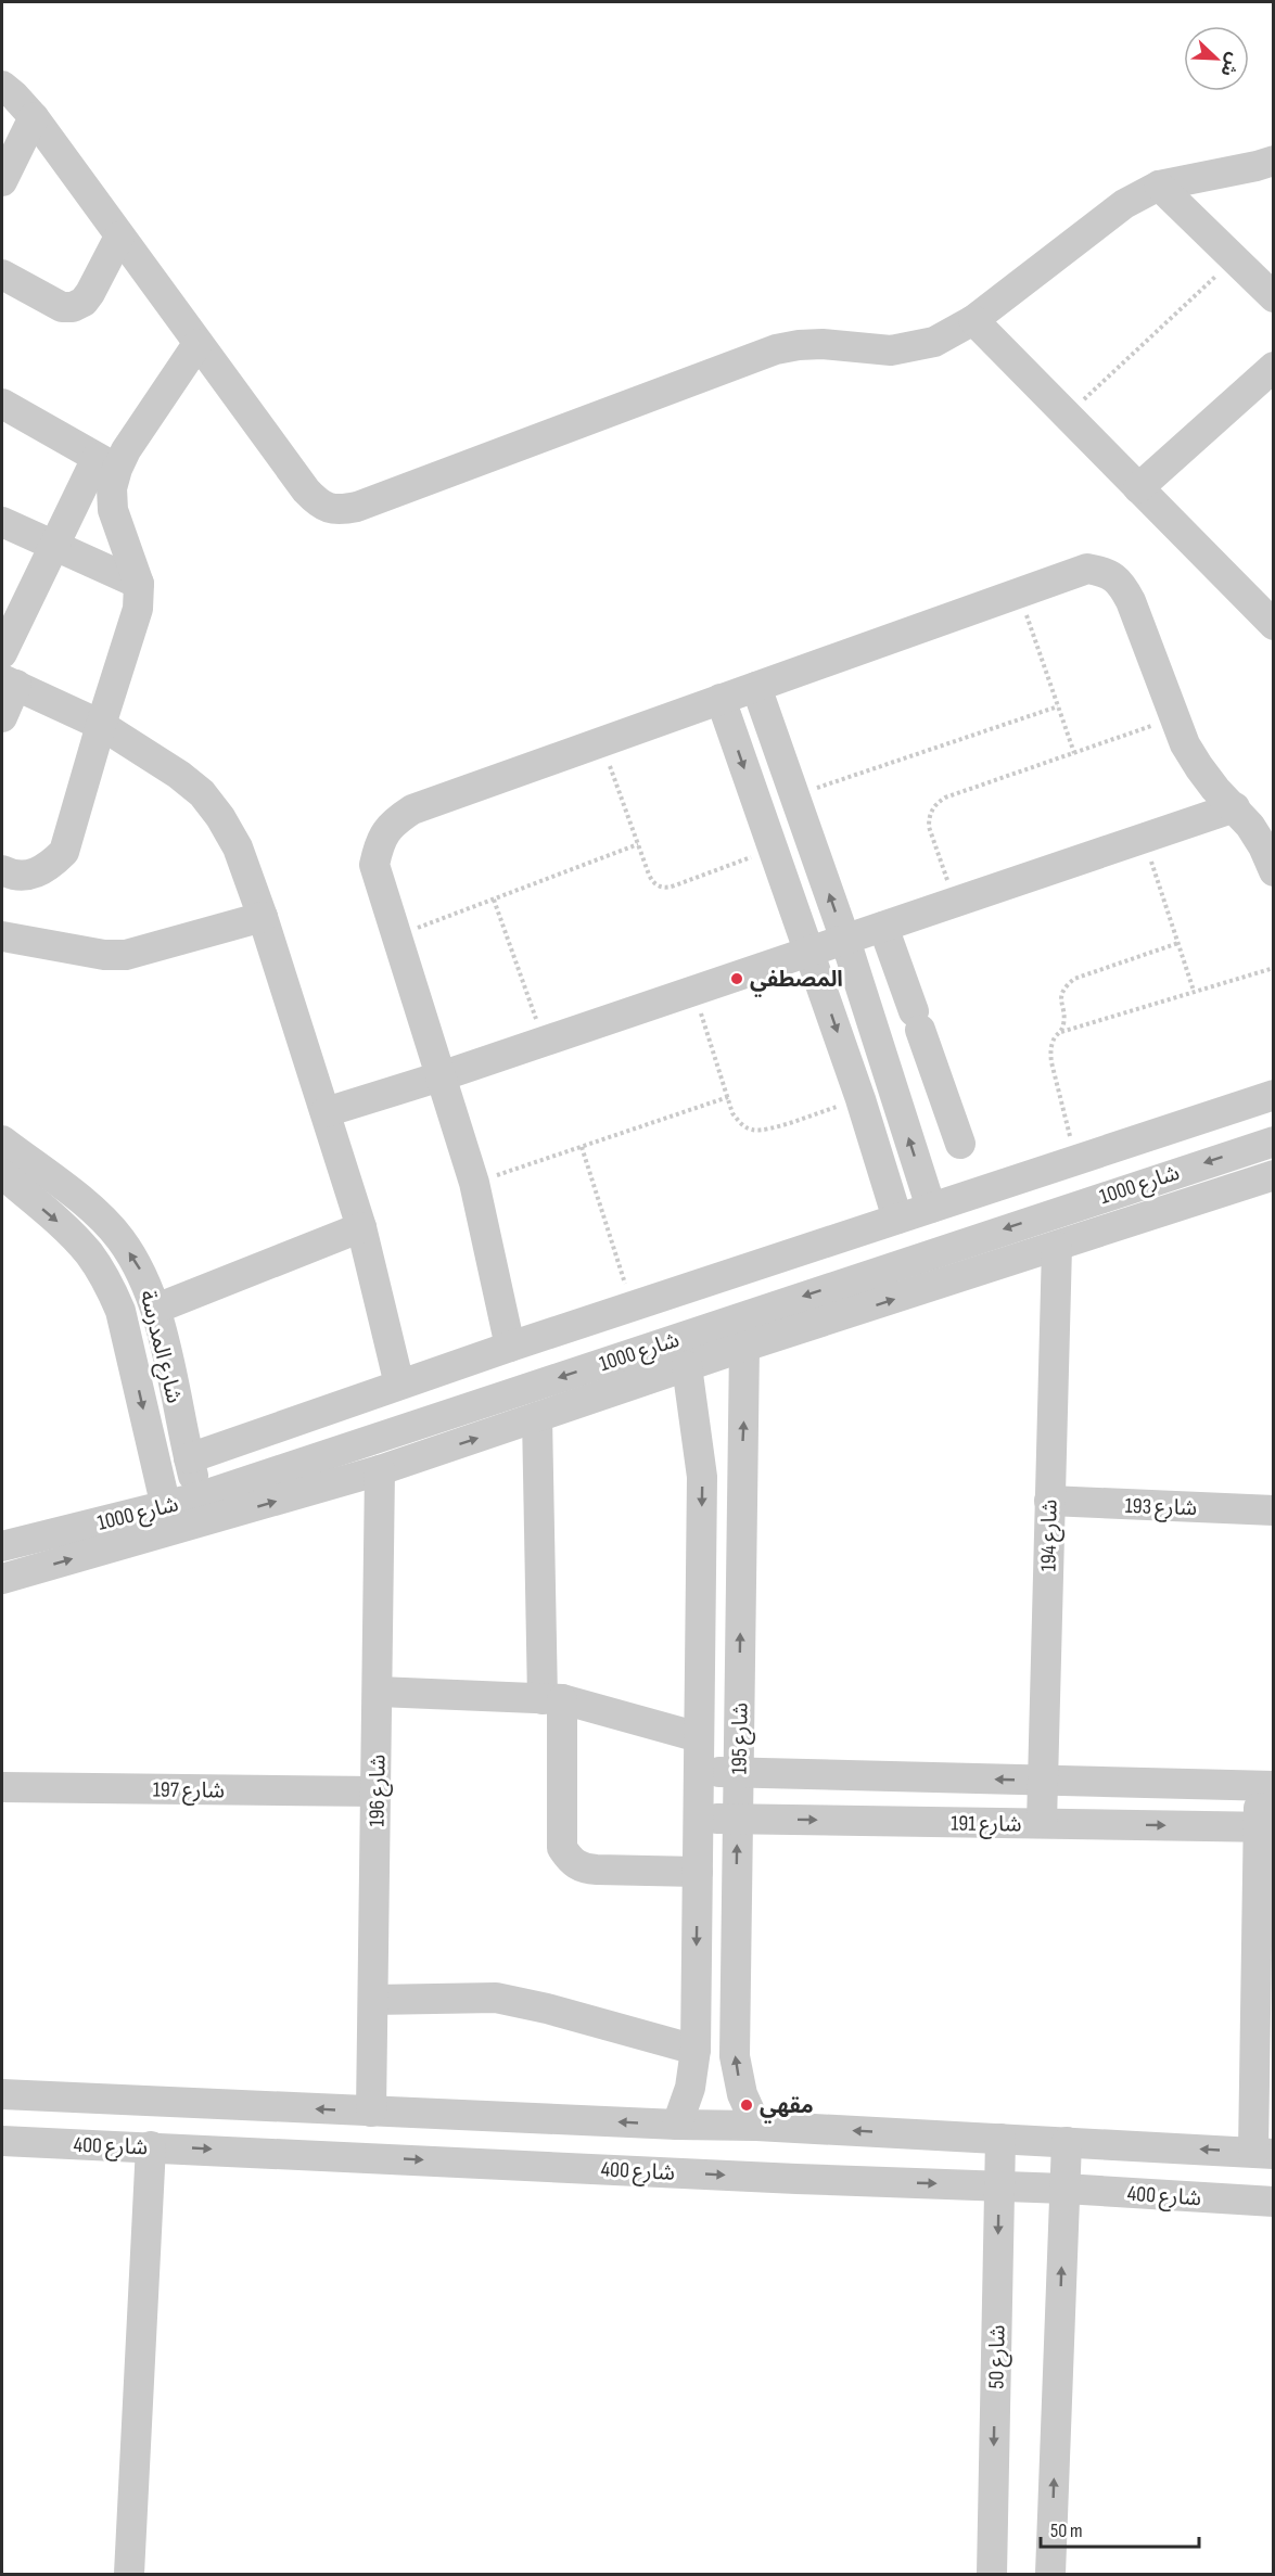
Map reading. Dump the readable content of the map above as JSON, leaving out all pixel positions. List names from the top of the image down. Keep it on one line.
{"streets":{"street":["شارع 1000","شارع المدرسة","شارع 193","شارع 194","شارع 195","شارع 197","شارع 196","شارع 191","شارع 400","شارع 50"]},"crossings":[["شارع 1000","شارع المدرسة"],["شارع 1000","شارع 194"],["شارع 1000","شارع 195"],["شارع 1000","شارع 196"],["شارع 193","شارع 194"],["شارع 194","شارع 191"],["شارع 195","شارع 191"],["شارع 197","شارع 196"],["شارع 400","شارع 50"]],"places":["المصطفي","مقهي"],"scale_bar":"50 m","north":"bottom right"}
